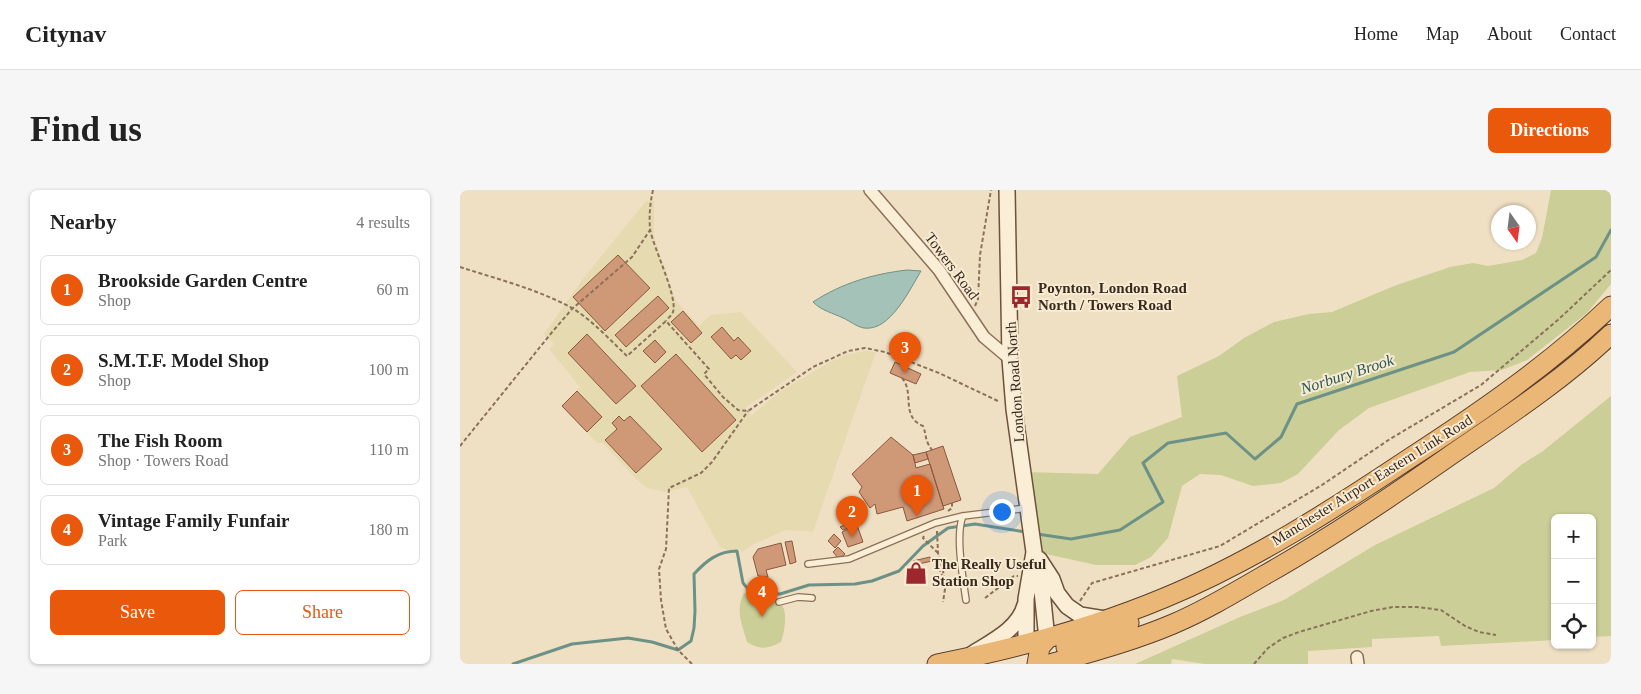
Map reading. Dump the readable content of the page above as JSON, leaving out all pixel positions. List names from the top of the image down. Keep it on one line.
{"streets":{"highway":["Manchester Airport Eastern Link Road"],"main road":["London Road North"],"street":["Towers Road"]},"crossings":[["Towers Road","London Road North"],["London Road North","Manchester Airport Eastern Link Road"]],"water":["Norbury Brook"],"places":{"bus stop":["Poynton, London Road North / Towers Road"],"shop":["The Really Useful Station Shop"]},"north":"bottom","page":{"header":"Citynav","nav":["Home","Map","About","Contact"],"buttons":["Directions",["Save","Share"]],"title":"Find us","heading":["Nearby","4 results"],"list":[{"mark":"1","name":"Brookside Garden Centre","note":"Shop","value":"60 m"},{"mark":"2","name":"S.M.T.F. Model Shop","note":"Shop","value":"100 m"},{"mark":"3","name":"The Fish Room","note":"Shop · Towers Road","value":"110 m"},{"mark":"4","name":"Vintage Family Funfair","note":"Park","value":"180 m"}],"pins":["3","1","2","4"],"map_buttons":["+","−"]}}
